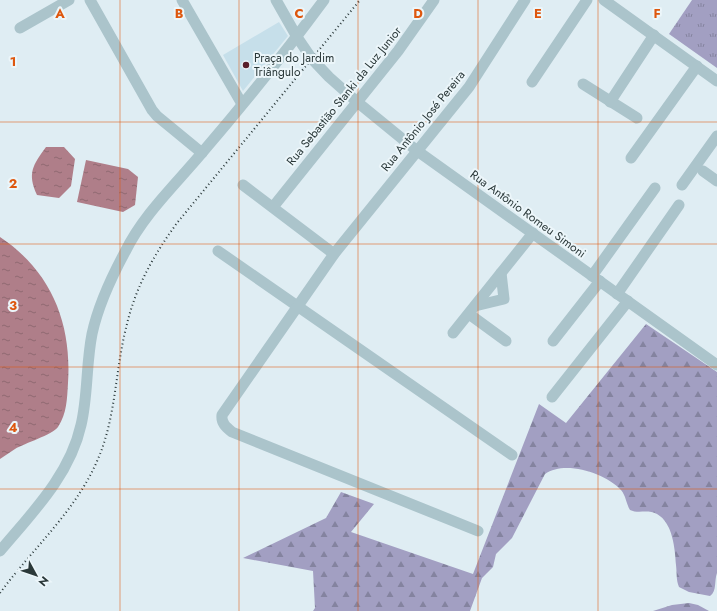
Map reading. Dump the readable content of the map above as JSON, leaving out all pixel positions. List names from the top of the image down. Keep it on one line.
{"streets":{"street":["Rua Sebastião Stanki da Luz Junior","Rua Antônio José Pereira","Rua Antônio Romeu Simoni"]},"crossings":[["Rua Sebastião Stanki da Luz Junior","Rua Antônio Romeu Simoni"],["Rua Antônio José Pereira","Rua Antônio Romeu Simoni"]],"places":["Praça do Jardim Triângulo"],"north":"bottom right","grid":{"columns":["A","B","C","D","E","F"],"rows":["1","2","3","4"]}}
